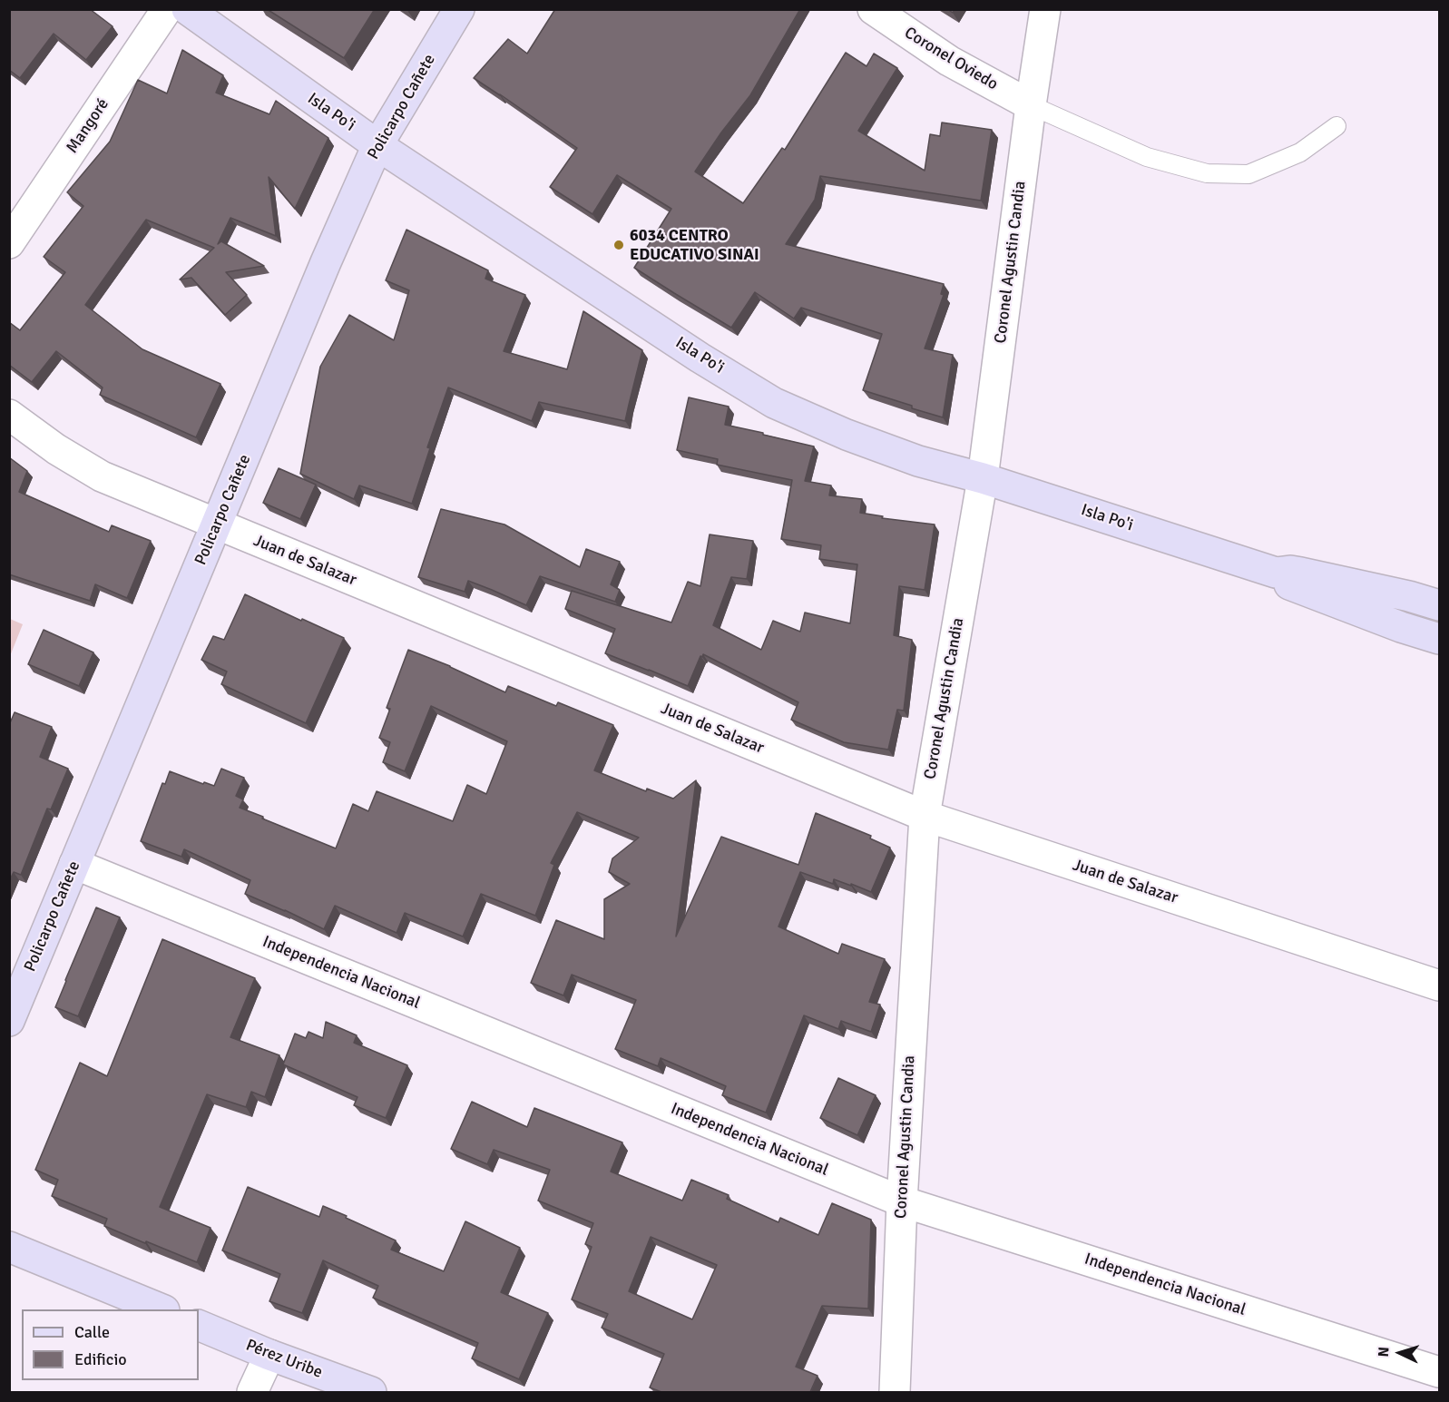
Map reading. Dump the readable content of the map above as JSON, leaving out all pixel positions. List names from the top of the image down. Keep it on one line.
{"streets":{"street":["Coronel Oviedo","Policarpo Cañete","Isla Po'i","Mangoré","Coronel Agustin Candia","Juan de Salazar","Independencia Nacional","Pérez Uribe"]},"crossings":[["Coronel Oviedo","Coronel Agustin Candia"],["Policarpo Cañete","Isla Po'i"],["Policarpo Cañete","Juan de Salazar"],["Policarpo Cañete","Independencia Nacional"],["Isla Po'i","Coronel Agustin Candia"],["Coronel Agustin Candia","Juan de Salazar"],["Coronel Agustin Candia","Independencia Nacional"]],"places":["6034 CENTRO EDUCATIVO SINAI"],"legend":["Calle","Edificio"],"north":"left"}
